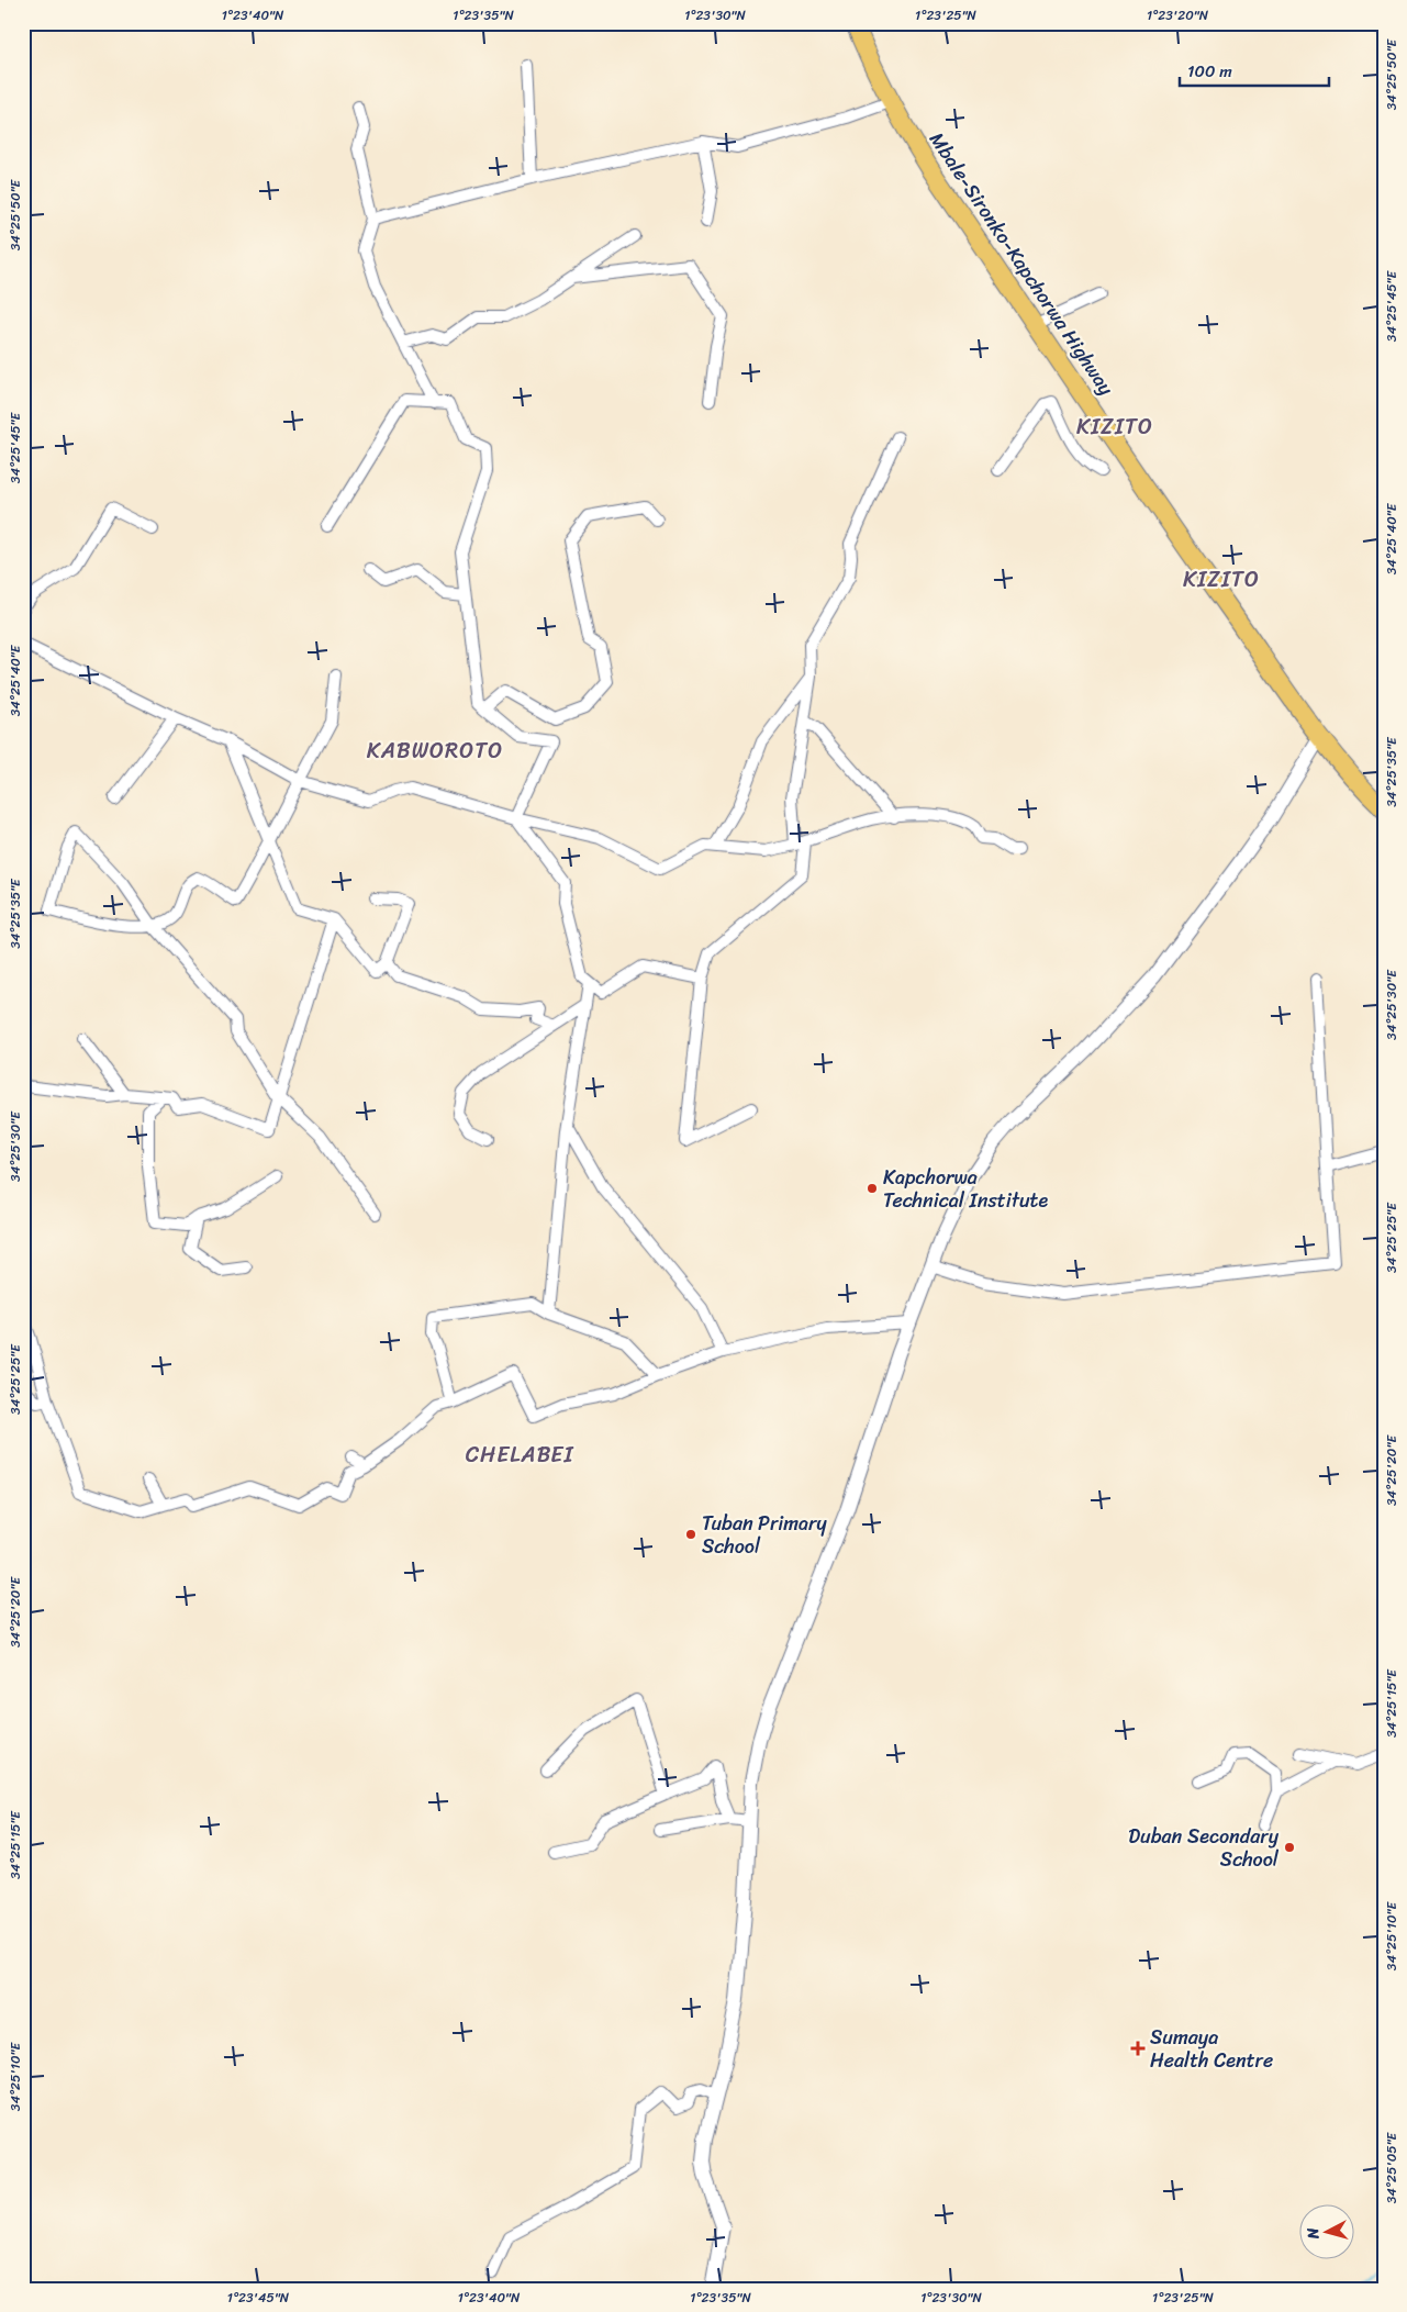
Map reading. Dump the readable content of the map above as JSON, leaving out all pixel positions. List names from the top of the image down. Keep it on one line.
{"streets":{"main road":["Mbale-Sironko-Kapchorwa Highway"]},"districts":["KIZITO","KIZITO","KABWOROTO","CHELABEI"],"places":{"other":["Kapchorwa Technical Institute","Tuban Primary School","Duban Secondary School"],"health":["Sumaya Health Centre"]},"scale_bar":"100 m","north":"left","coordinates":["1°23'40\"N","1°23'35\"N","1°23'30\"N","1°23'25\"N","1°23'20\"N","34°25'50\"E","34°25'45\"E","34°25'40\"E","34°25'35\"E","34°25'30\"E","34°25'25\"E","34°25'20\"E","34°25'15\"E","34°25'10\"E","34°25'05\"E","1°23'45\"N"]}
